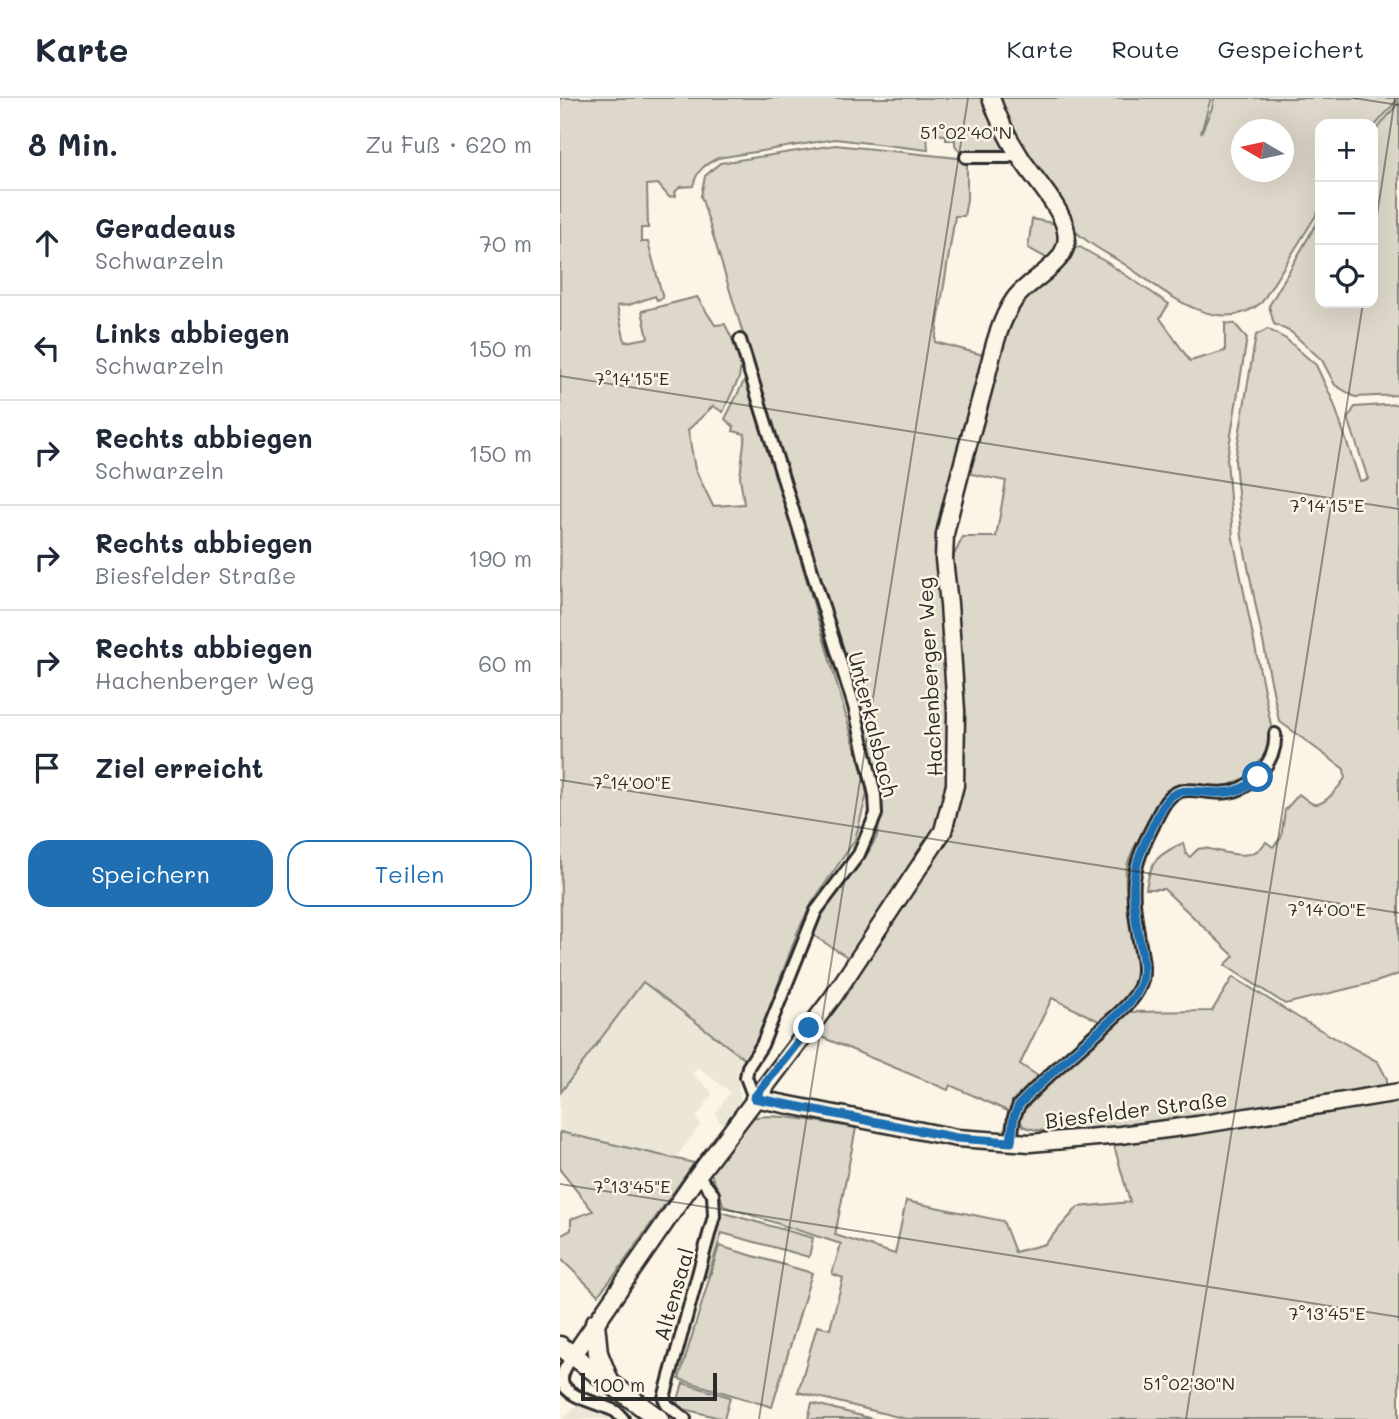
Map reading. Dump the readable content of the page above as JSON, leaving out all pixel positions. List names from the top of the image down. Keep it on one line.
{"streets":{"street":["Hachenberger Weg","Unterkalsbach","Biesfelder Straße","Altensaal"]},"crossings":[["Hachenberger Weg","Unterkalsbach"],["Hachenberger Weg","Biesfelder Straße"],["Hachenberger Weg","Altensaal"],["Unterkalsbach","Biesfelder Straße"]],"scale_bar":"100 m","north":"left","page":{"header":"Karte","nav":["Karte","Route","Gespeichert"],"heading":["8 Min.","Zu Fuß · 620 m"],"map_buttons":["+","−"],"list":[["Geradeaus","Schwarzeln","70 m"],["Links abbiegen","Schwarzeln","150 m"],["Rechts abbiegen","Schwarzeln","150 m"],["Rechts abbiegen","Biesfelder Straße","190 m"],["Rechts abbiegen","Hachenberger Weg","60 m"],"Ziel erreicht"],"buttons":["Speichern","Teilen"],"scale":"100 m"},"coordinates":["51°02'40\"N","7°14'15\"E","7°14'00\"E","7°13'45\"E","51°02'30\"N"]}
